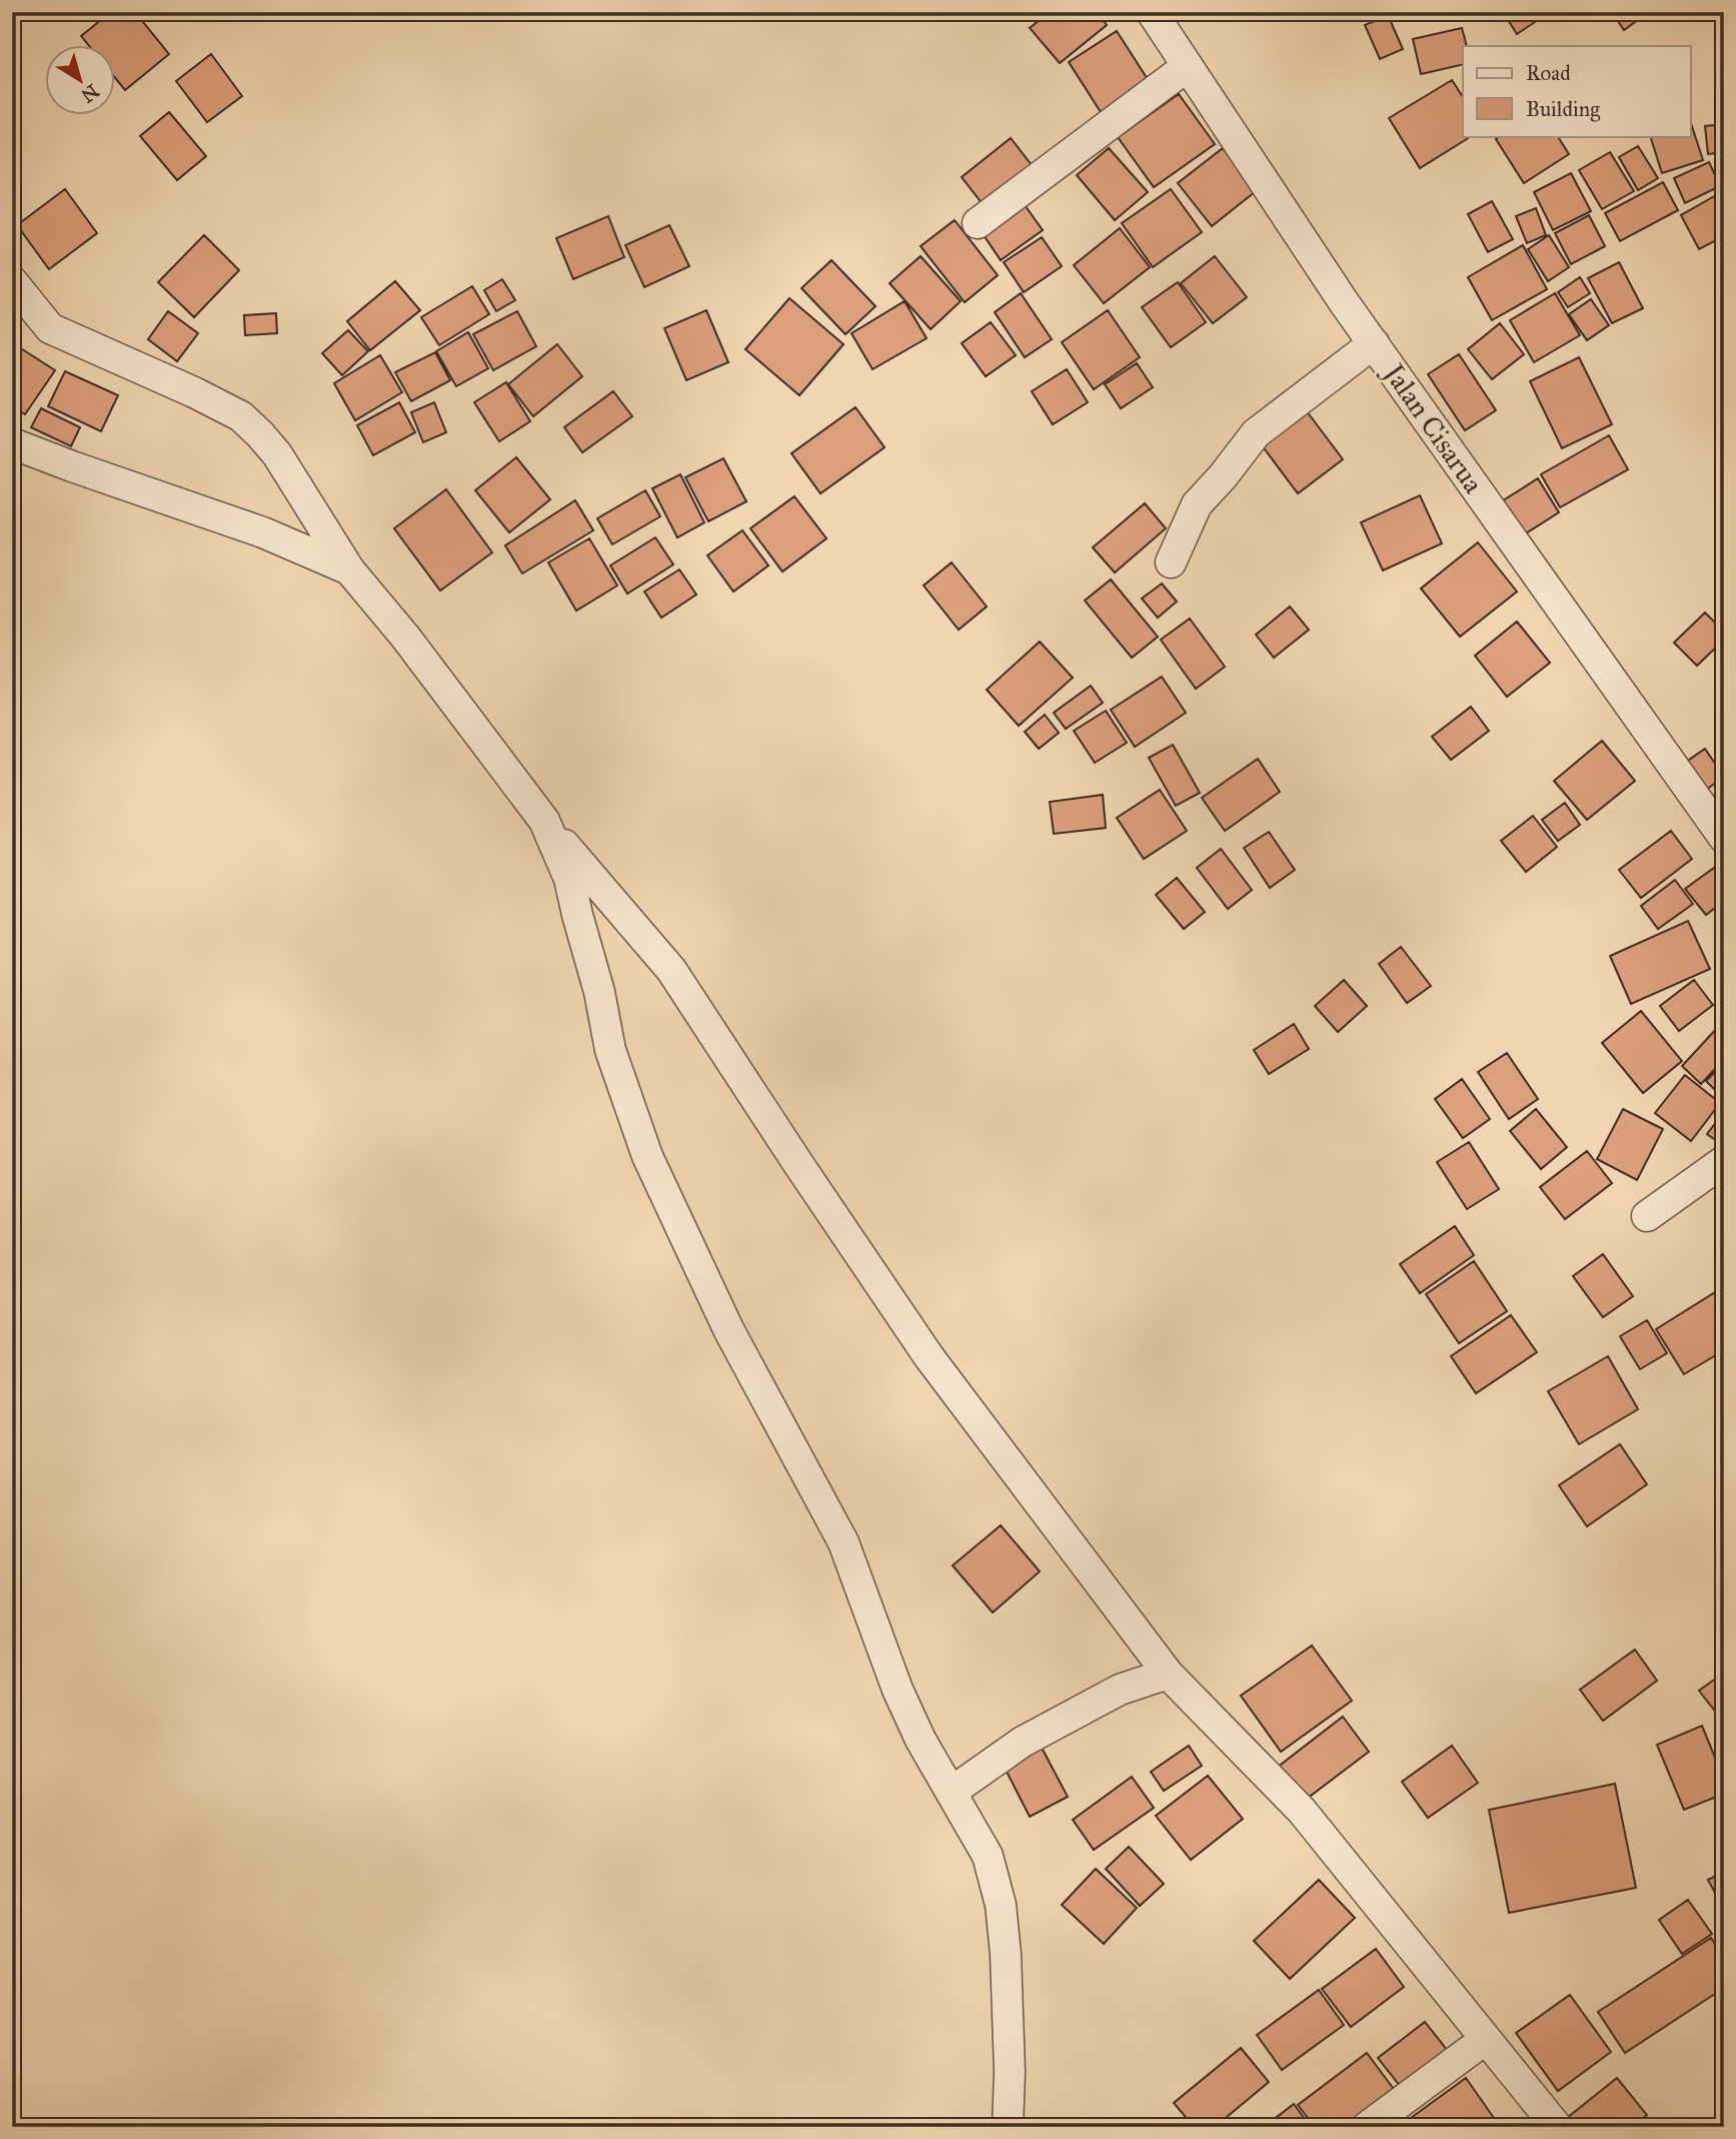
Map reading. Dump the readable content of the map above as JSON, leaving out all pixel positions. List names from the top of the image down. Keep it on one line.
{"streets":{"street":["Jalan Cisarua"]},"legend":["Road","Building"],"north":"bottom right"}
